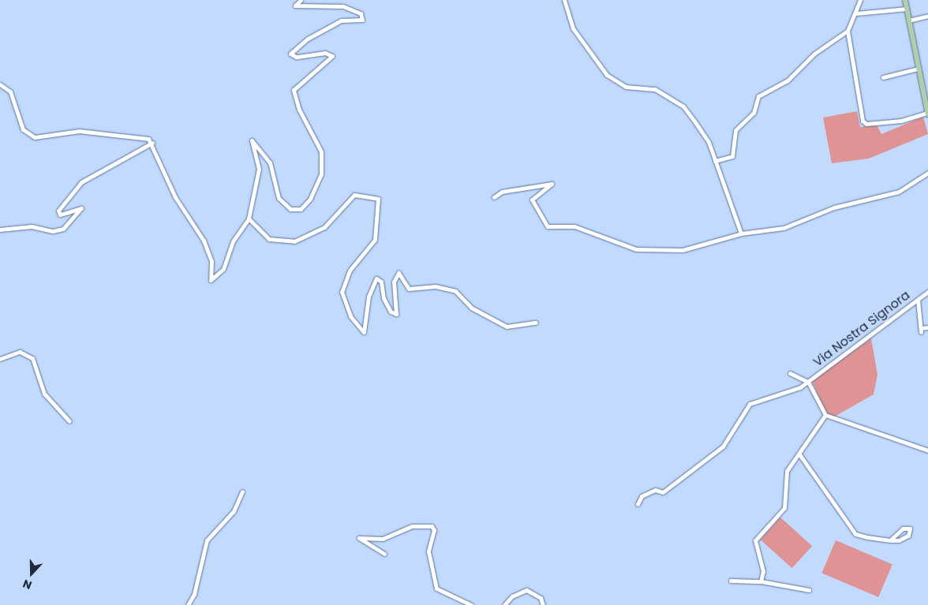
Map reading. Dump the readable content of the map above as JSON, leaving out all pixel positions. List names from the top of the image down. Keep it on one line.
{"streets":{"street":["Via Nostra Signora"]},"north":"bottom"}
